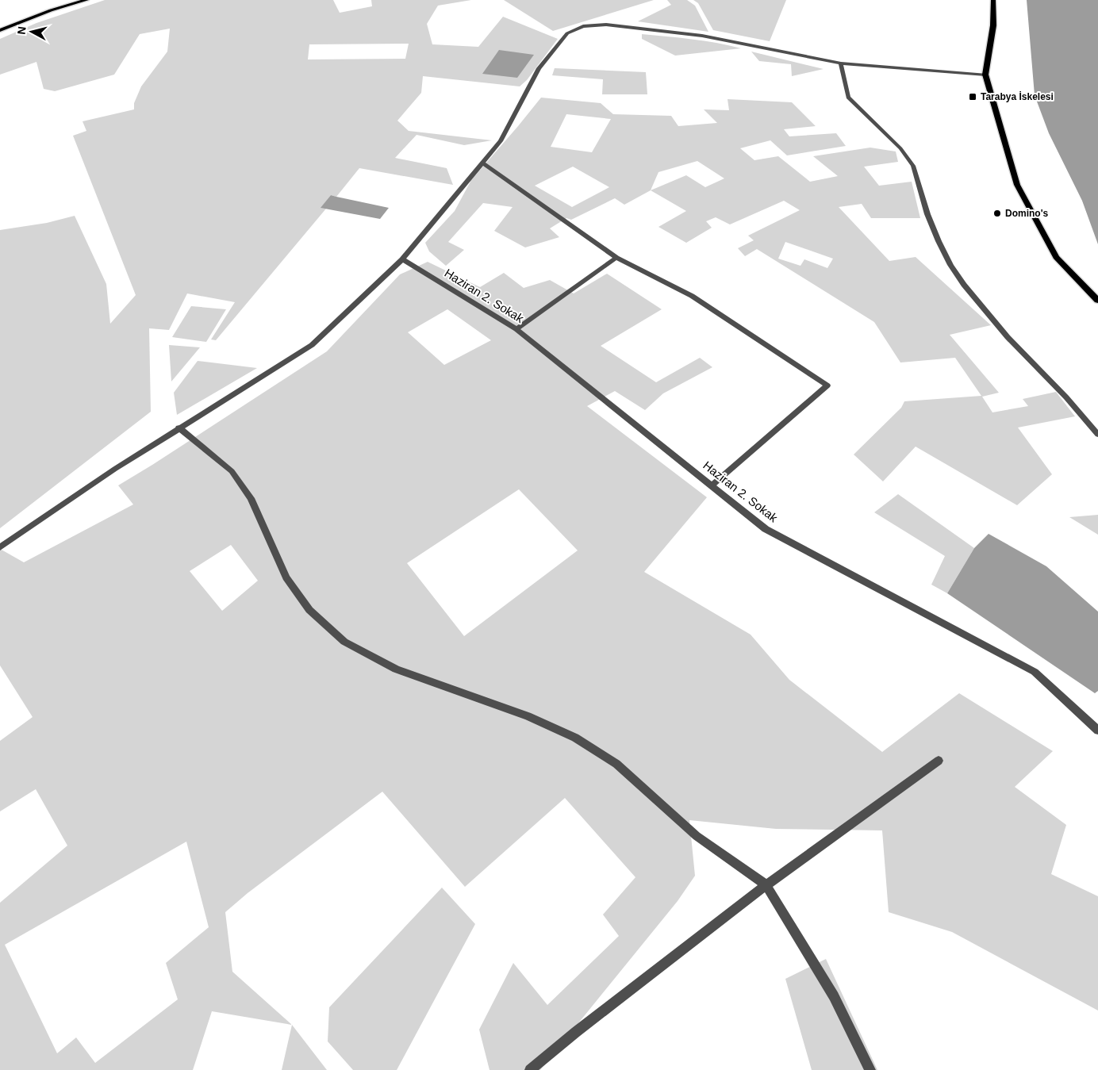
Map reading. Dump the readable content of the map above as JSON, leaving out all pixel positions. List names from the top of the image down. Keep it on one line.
{"streets":{"street":["Haziran 2. Sokak"]},"places":{"transit":["Tarabya İskelesi"],"other":["Domino's"]},"north":"left"}
